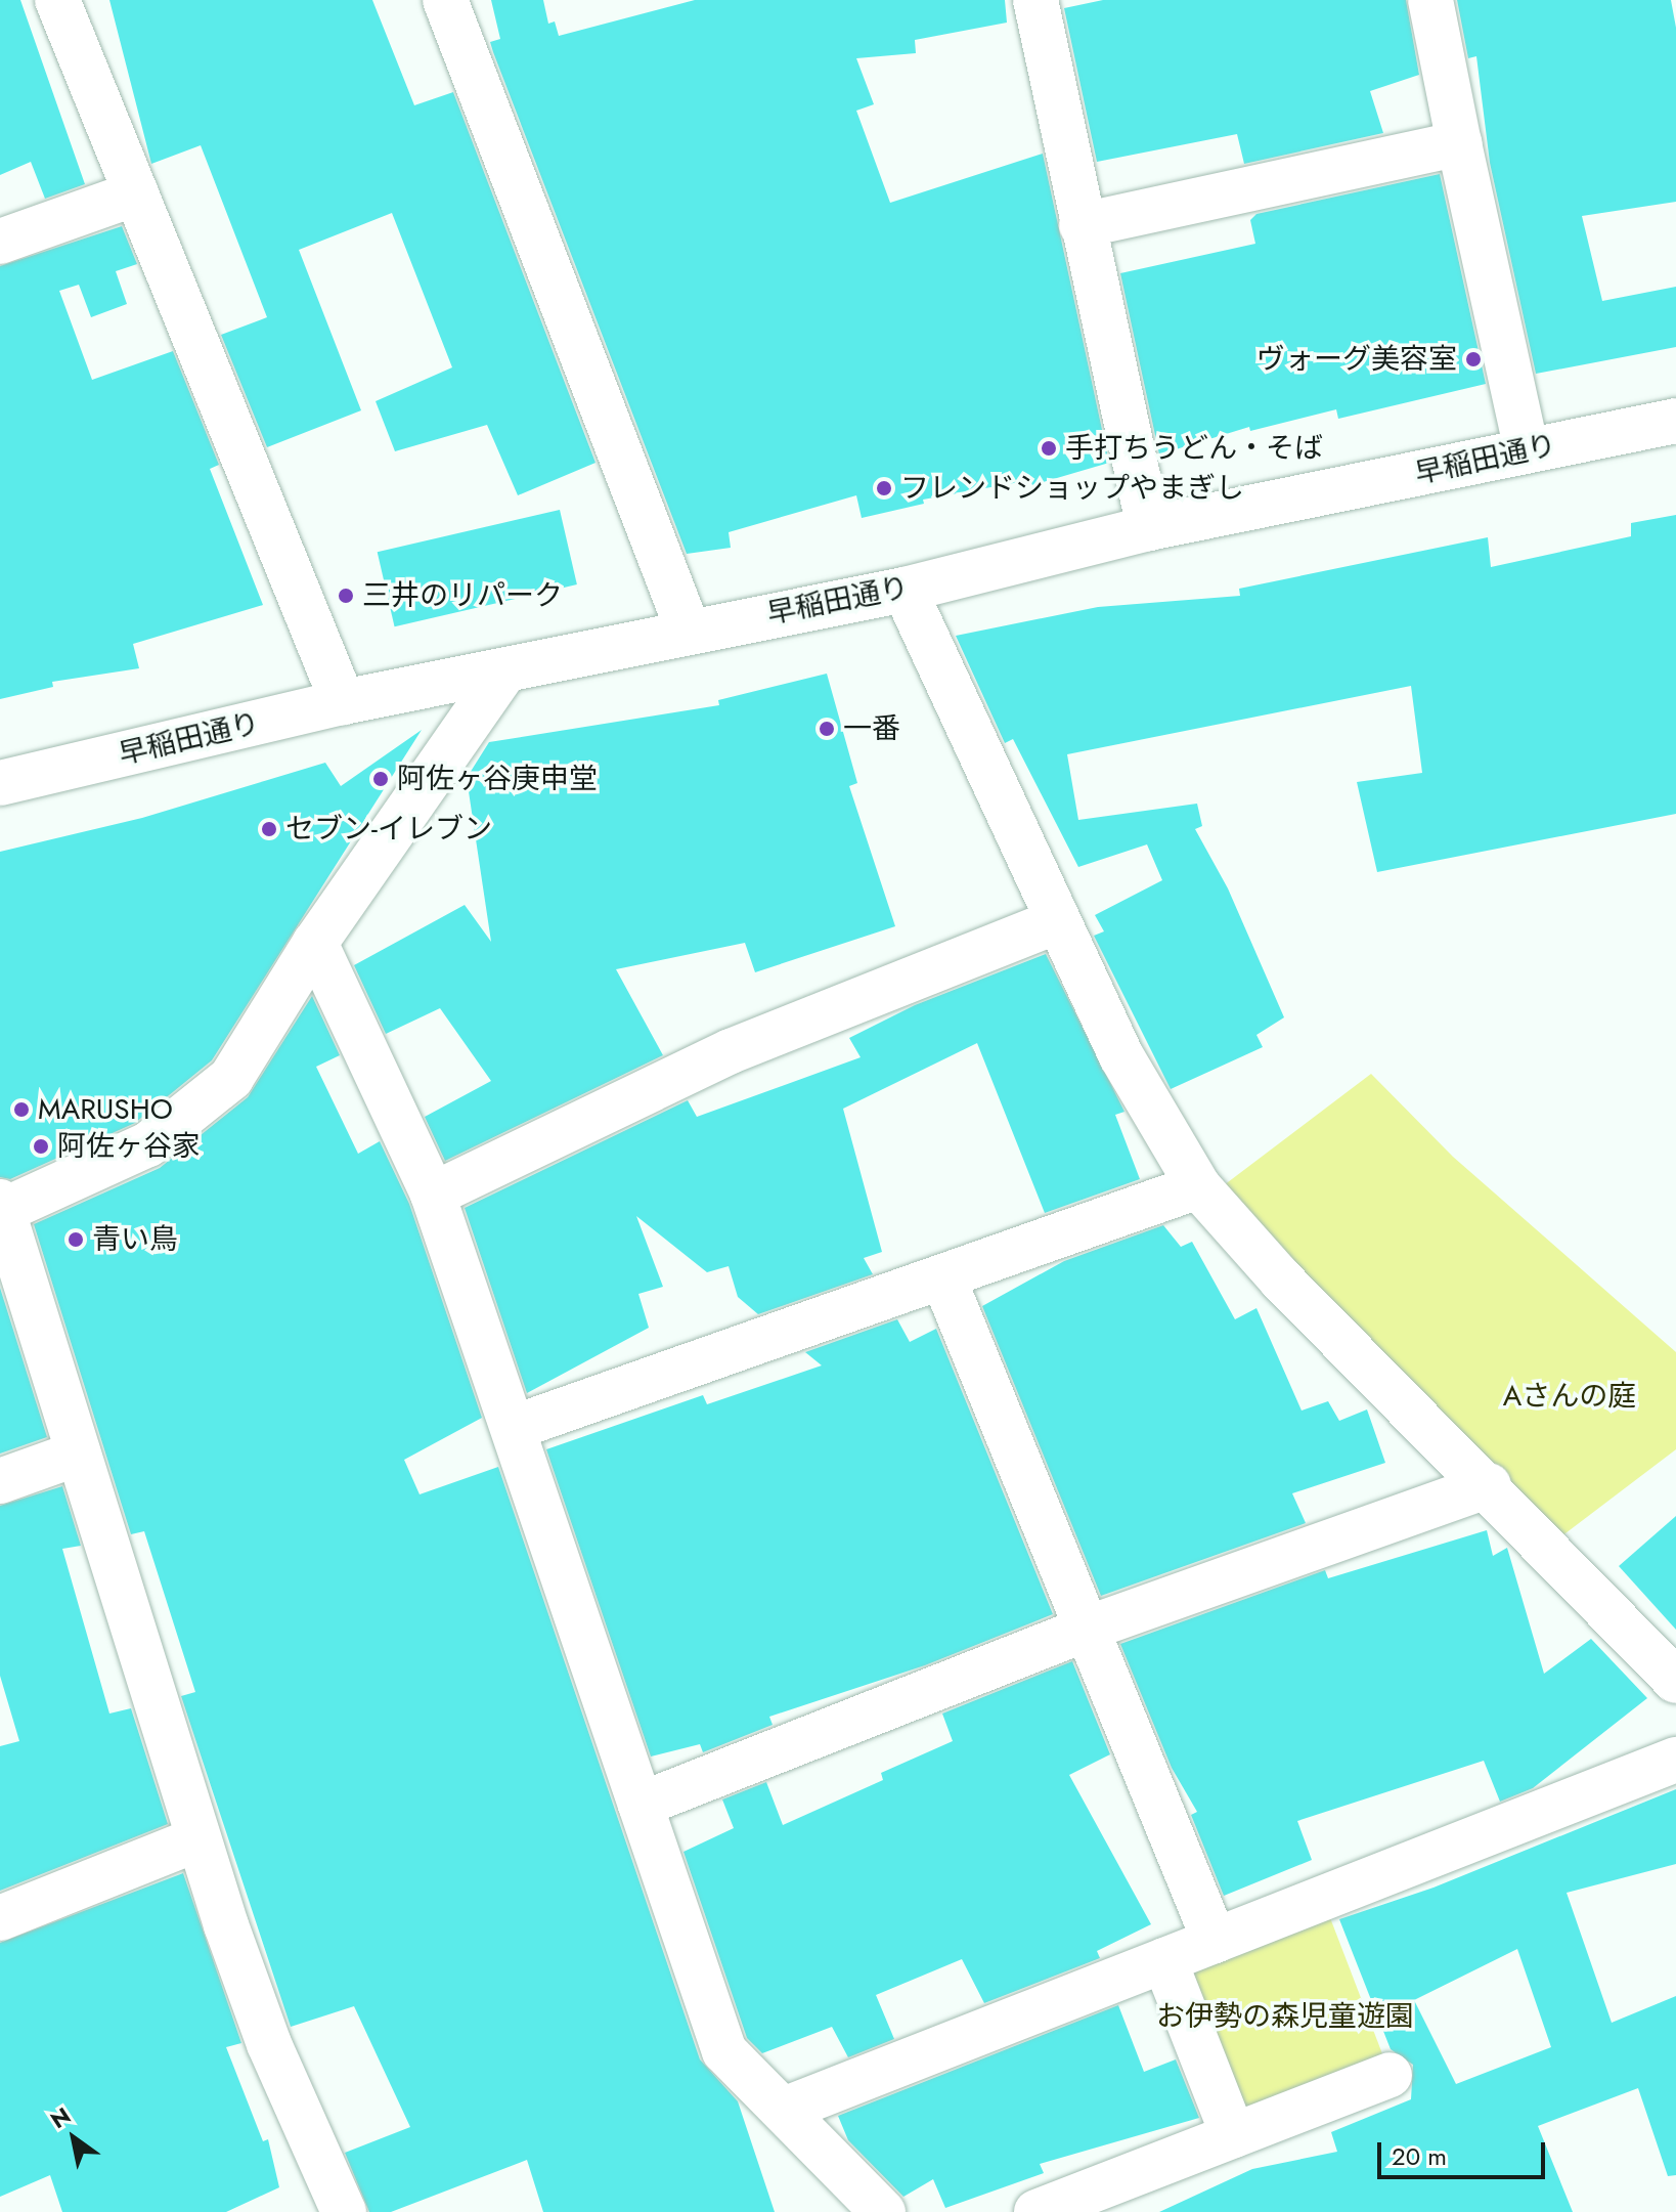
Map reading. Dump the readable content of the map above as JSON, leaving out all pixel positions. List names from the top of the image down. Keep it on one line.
{"streets":{"street":["早稲田通り"]},"parks":["Aさんの庭","お伊勢の森児童遊園"],"places":["ヴォーグ美容室","手打ちうどん・そば","フレンドショップやまぎし","三井のリパーク","一番","阿佐ヶ谷庚申堂","セブン-イレブン","MARUSHO","阿佐ヶ谷家","青い鳥"],"scale_bar":"20 m","north":"top left"}
